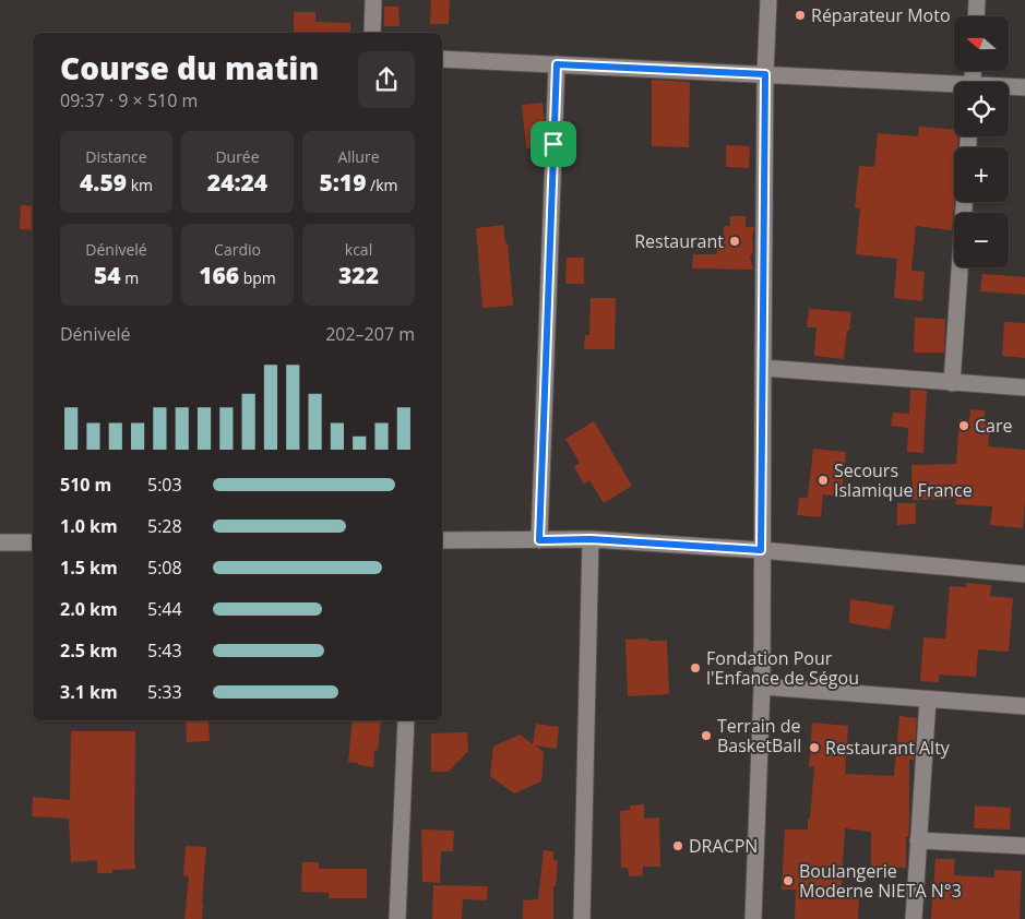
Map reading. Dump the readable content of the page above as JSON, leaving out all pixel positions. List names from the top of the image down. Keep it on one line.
{"places":["Réparateur Moto","Restaurant","Care","Secours Islamique France","Fondation Pour l'Enfance de Ségou","Terrain de BasketBall","Restaurant Alty","DRACPN","Boulangerie Moderne NIETA N°3"],"north":"left","page":{"map_buttons":["+","−"],"heading":["Course du matin","09:37 · 9 × 510 m"],"stats":[["Distance","4.59 km"],["Durée","24:24"],["Allure","5:19 /km"],["Dénivelé","54 m"],["Cardio","166 bpm"],["kcal","322"]],"chart":["Dénivelé","202–207 m"],"list":[{"name":"510 m","note":"5:03"},{"name":"1.0 km","note":"5:28"},{"name":"1.5 km","note":"5:08"},{"name":"2.0 km","note":"5:44"},{"name":"2.5 km","note":"5:43"},{"name":"3.1 km","note":"5:33"}]}}
